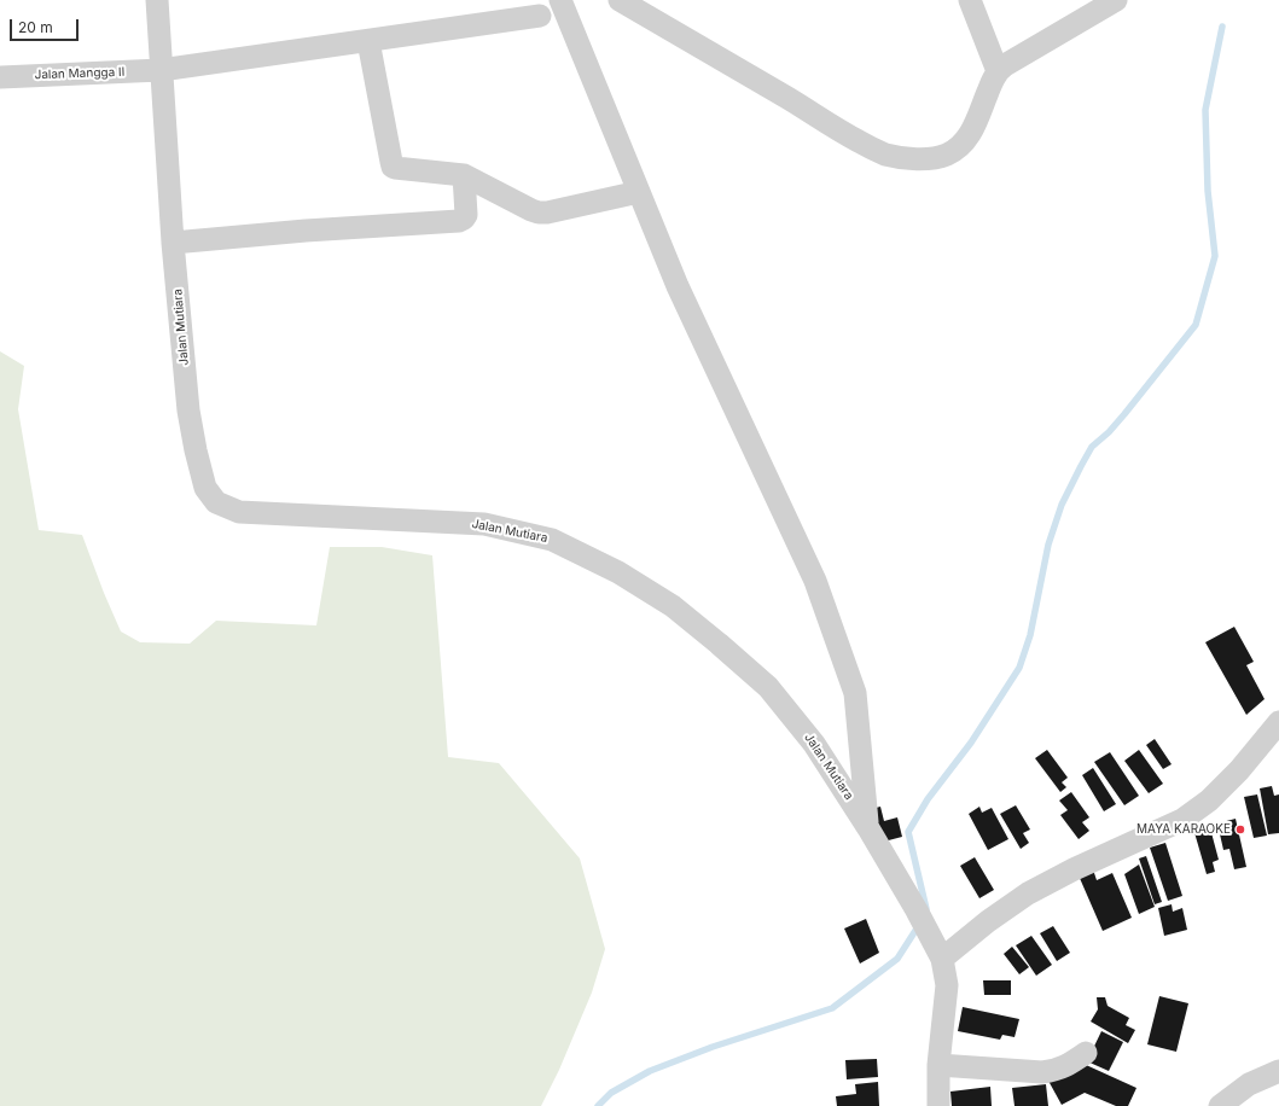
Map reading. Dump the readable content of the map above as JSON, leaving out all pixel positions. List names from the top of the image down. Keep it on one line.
{"streets":{"street":["Jalan Mangga II","Jalan Mutiara"]},"crossings":[["Jalan Mangga II","Jalan Mutiara"]],"places":["MAYA KARAOKE"],"scale_bar":"20 m"}
